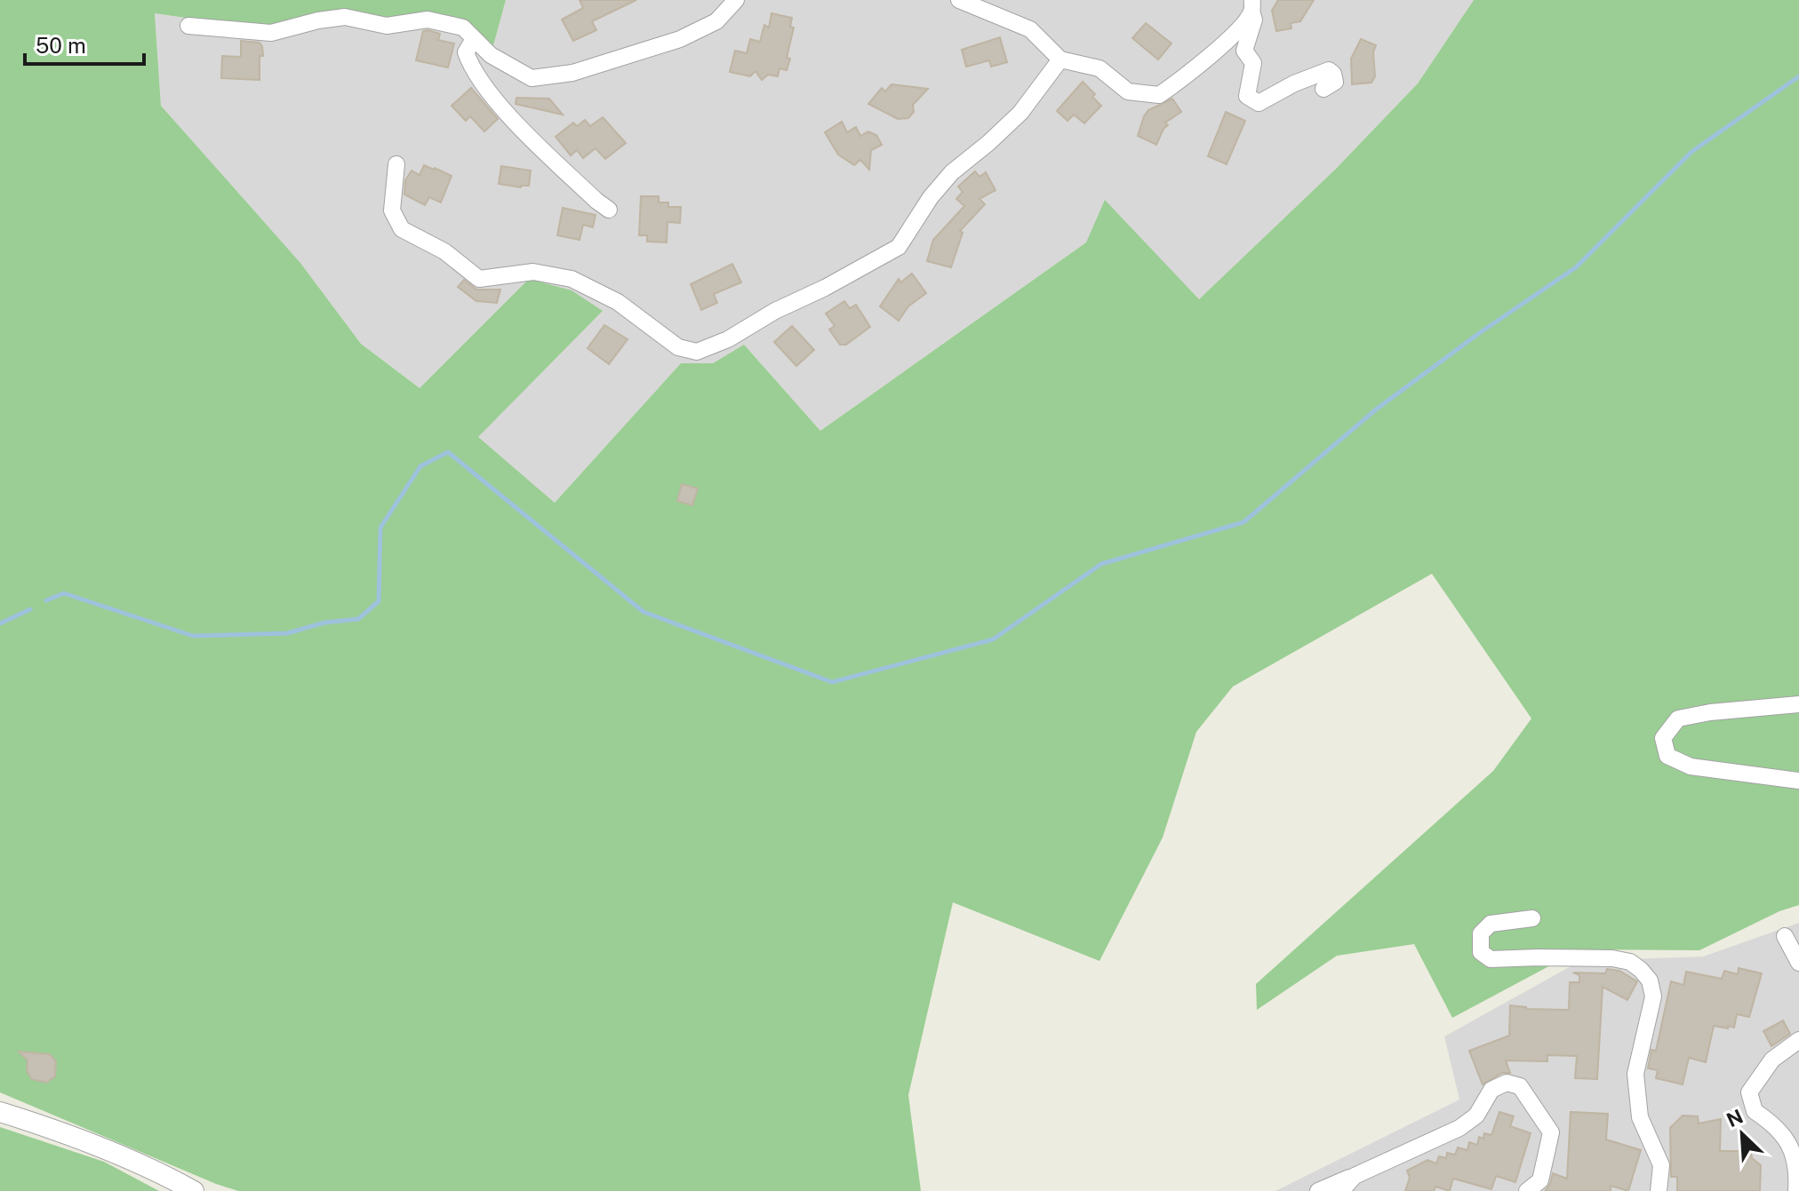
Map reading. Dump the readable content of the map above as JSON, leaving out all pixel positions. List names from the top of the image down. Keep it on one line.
{"scale_bar":"50 m","north":"top left"}
